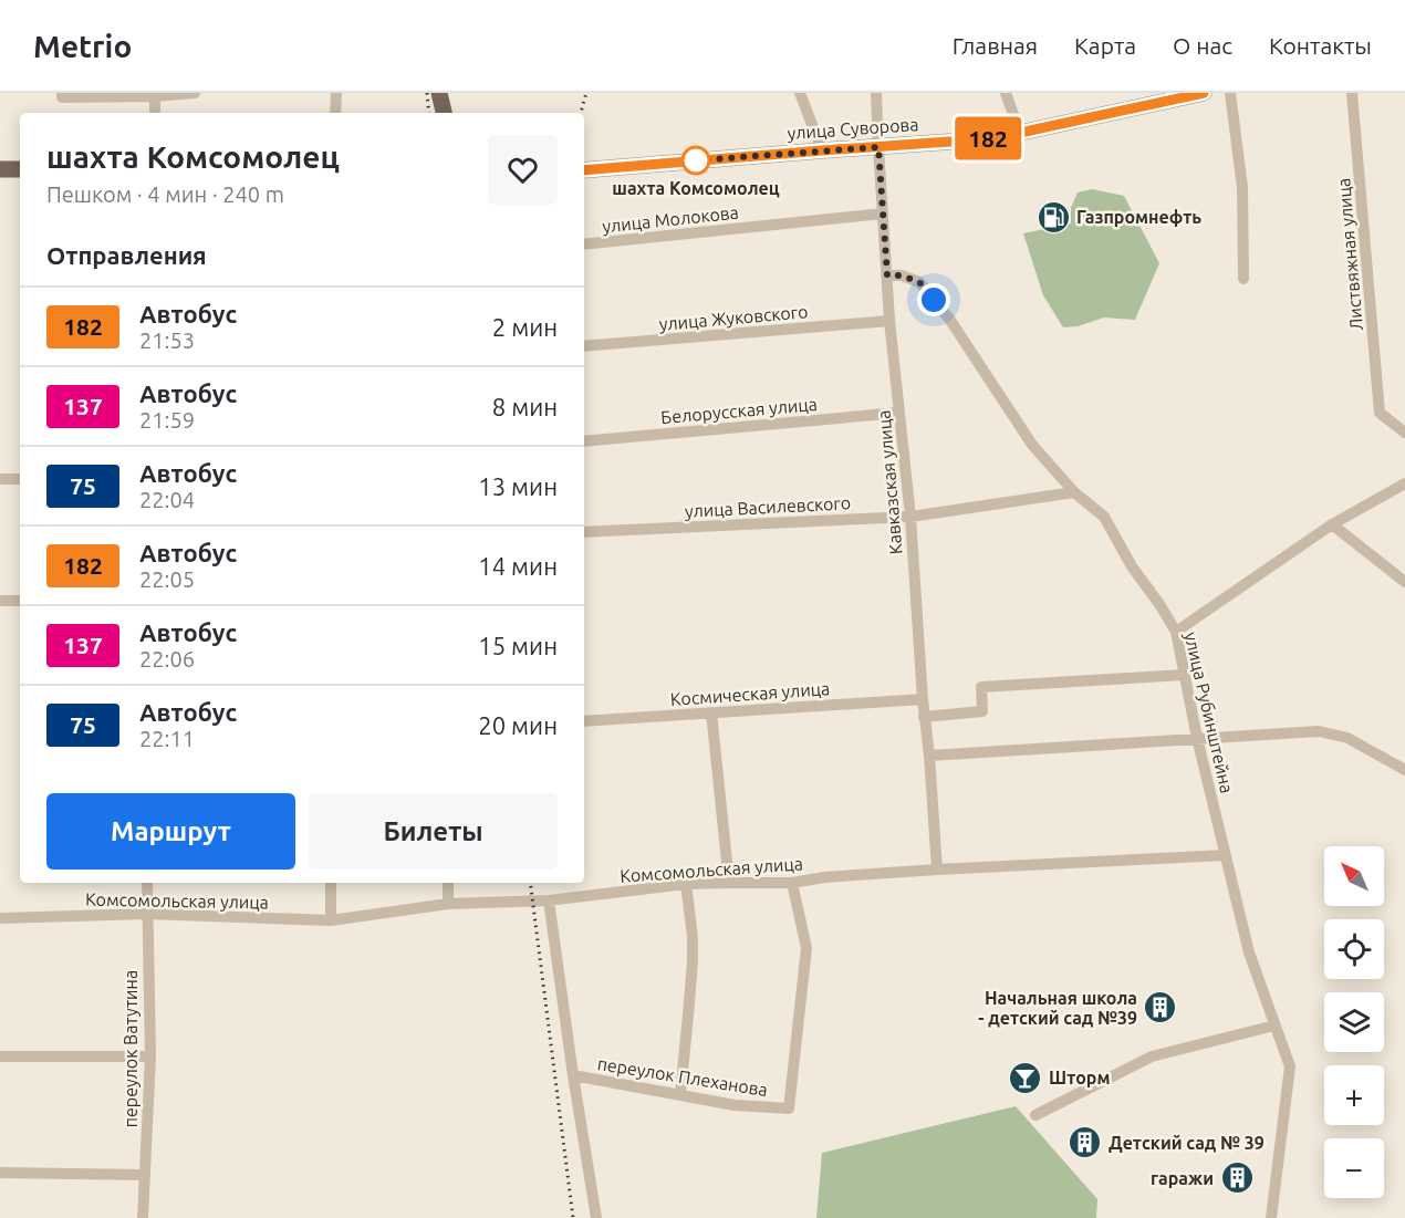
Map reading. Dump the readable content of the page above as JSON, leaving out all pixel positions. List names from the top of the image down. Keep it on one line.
{"streets":{"street":["улица Суворова","улица Молокова","Листвяжная улица","улица Жуковского","Белорусская улица","Кавказская улица","улица Василевского","Космическая улица","улица Рубинштейна","Комсомольская улица","переулок Ватутина","переулок Плеханова"]},"crossings":[["улица Суворова","Кавказская улица"],["улица Молокова","Кавказская улица"],["улица Жуковского","Кавказская улица"],["Белорусская улица","Кавказская улица"],["Кавказская улица","улица Василевского"],["Кавказская улица","Космическая улица"],["Кавказская улица","улица Рубинштейна"],["Кавказская улица","Комсомольская улица"],["улица Василевского","улица Рубинштейна"],["улица Рубинштейна","Комсомольская улица"],["Комсомольская улица","переулок Ватутина"],["Комсомольская улица","переулок Плеханова"]],"places":{"other":["шахта Комсомолец"],"fuel station":["Газпромнефть"],"building":["Начальная школа - детский сад №39","Детский сад № 39","гаражи"],"bar":["Шторм"]},"lines":["bus line 182"],"north":"top left","page":{"header":"Metrio","nav":["Главная","Карта","О нас","Контакты"],"on_map":"182","heading":[["шахта Комсомолец","Пешком · 4 мин · 240 m"],"Отправления"],"list":[{"mark":"182","name":"Автобус","note":"21:53","value":"2 мин"},{"mark":"137","name":"Автобус","note":"21:59","value":"8 мин"},{"mark":"75","name":"Автобус","note":"22:04","value":"13 мин"},{"mark":"182","name":"Автобус","note":"22:05","value":"14 мин"},{"mark":"137","name":"Автобус","note":"22:06","value":"15 мин"},{"mark":"75","name":"Автобус","note":"22:11","value":"20 мин"}],"buttons":["Маршрут","Билеты"],"map_buttons":["+","−"]}}
